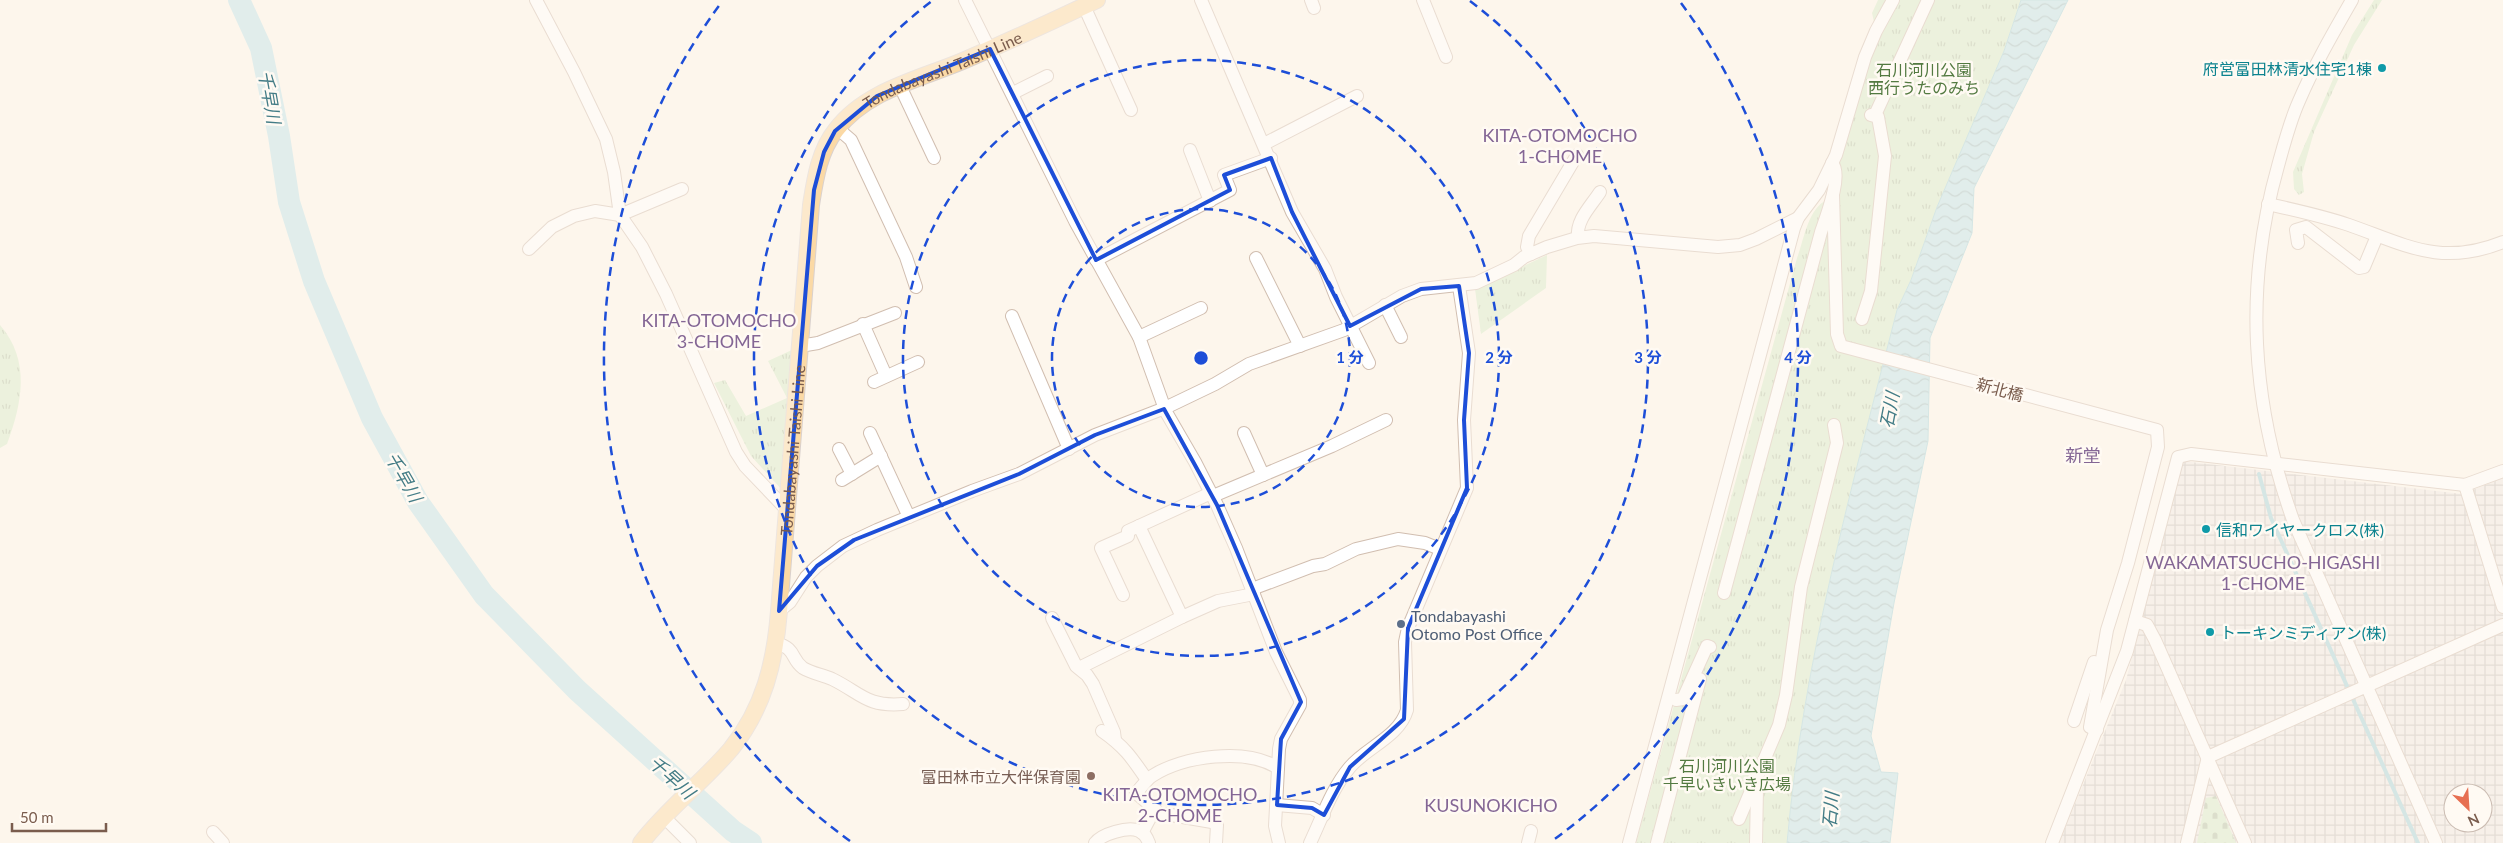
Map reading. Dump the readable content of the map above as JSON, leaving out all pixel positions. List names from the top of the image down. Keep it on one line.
{"streets":{"main road":["Tondabayashi Taishi Line"],"street":["新北橋"]},"districts":["KITA-OTOMOCHO 1-CHOME","KITA-OTOMOCHO 3-CHOME","新堂","WAKAMATSUCHO-HIGASHI 1-CHOME","KITA-OTOMOCHO 2-CHOME","KUSUNOKICHO"],"water":["千早川","石川"],"parks":["石川河川公園 西行うたのみち","石川河川公園 千早いきいき広場"],"places":["府営富田林清水住宅1棟","信和ワイヤークロス(株)","Tondabayashi Otomo Post Office","トーキンミディアン(株)","富田林市立大伴保育園"],"scale_bar":"50 m","north":"bottom right","rings":["1 分","2 分","3 分","4 分"]}
